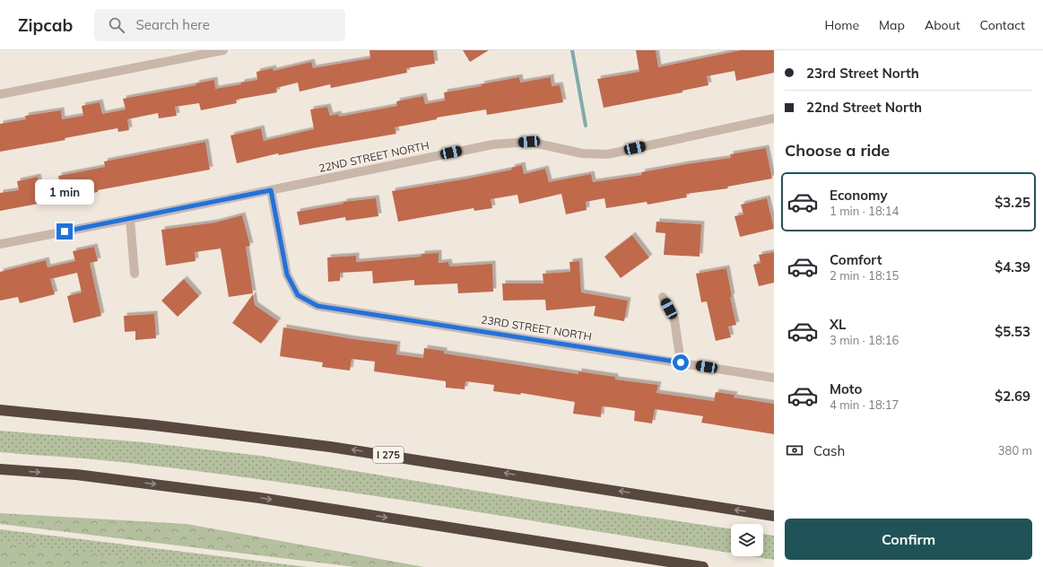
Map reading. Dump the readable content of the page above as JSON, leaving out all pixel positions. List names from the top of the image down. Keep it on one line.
{"streets":{"highway":["I 275"],"street":["22ND STREET NORTH","23RD STREET NORTH"]},"crossings":[["22ND STREET NORTH","23RD STREET NORTH"]],"page":{"header":"Zipcab","search":"Search here","nav":["Home","Map","About","Contact"],"banner":["23rd Street North","22nd Street North"],"heading":"Choose a ride","list":[{"name":"Economy","note":"1 min · 18:14","value":"$3.25"},{"name":"Comfort","note":"2 min · 18:15","value":"$4.39"},{"name":"XL","note":"3 min · 18:16","value":"$5.53"},{"name":"Moto","note":"4 min · 18:17","value":"$2.69"}],"bubble":"1 min","pay":["Cash","380 m"],"buttons":"Confirm"}}
